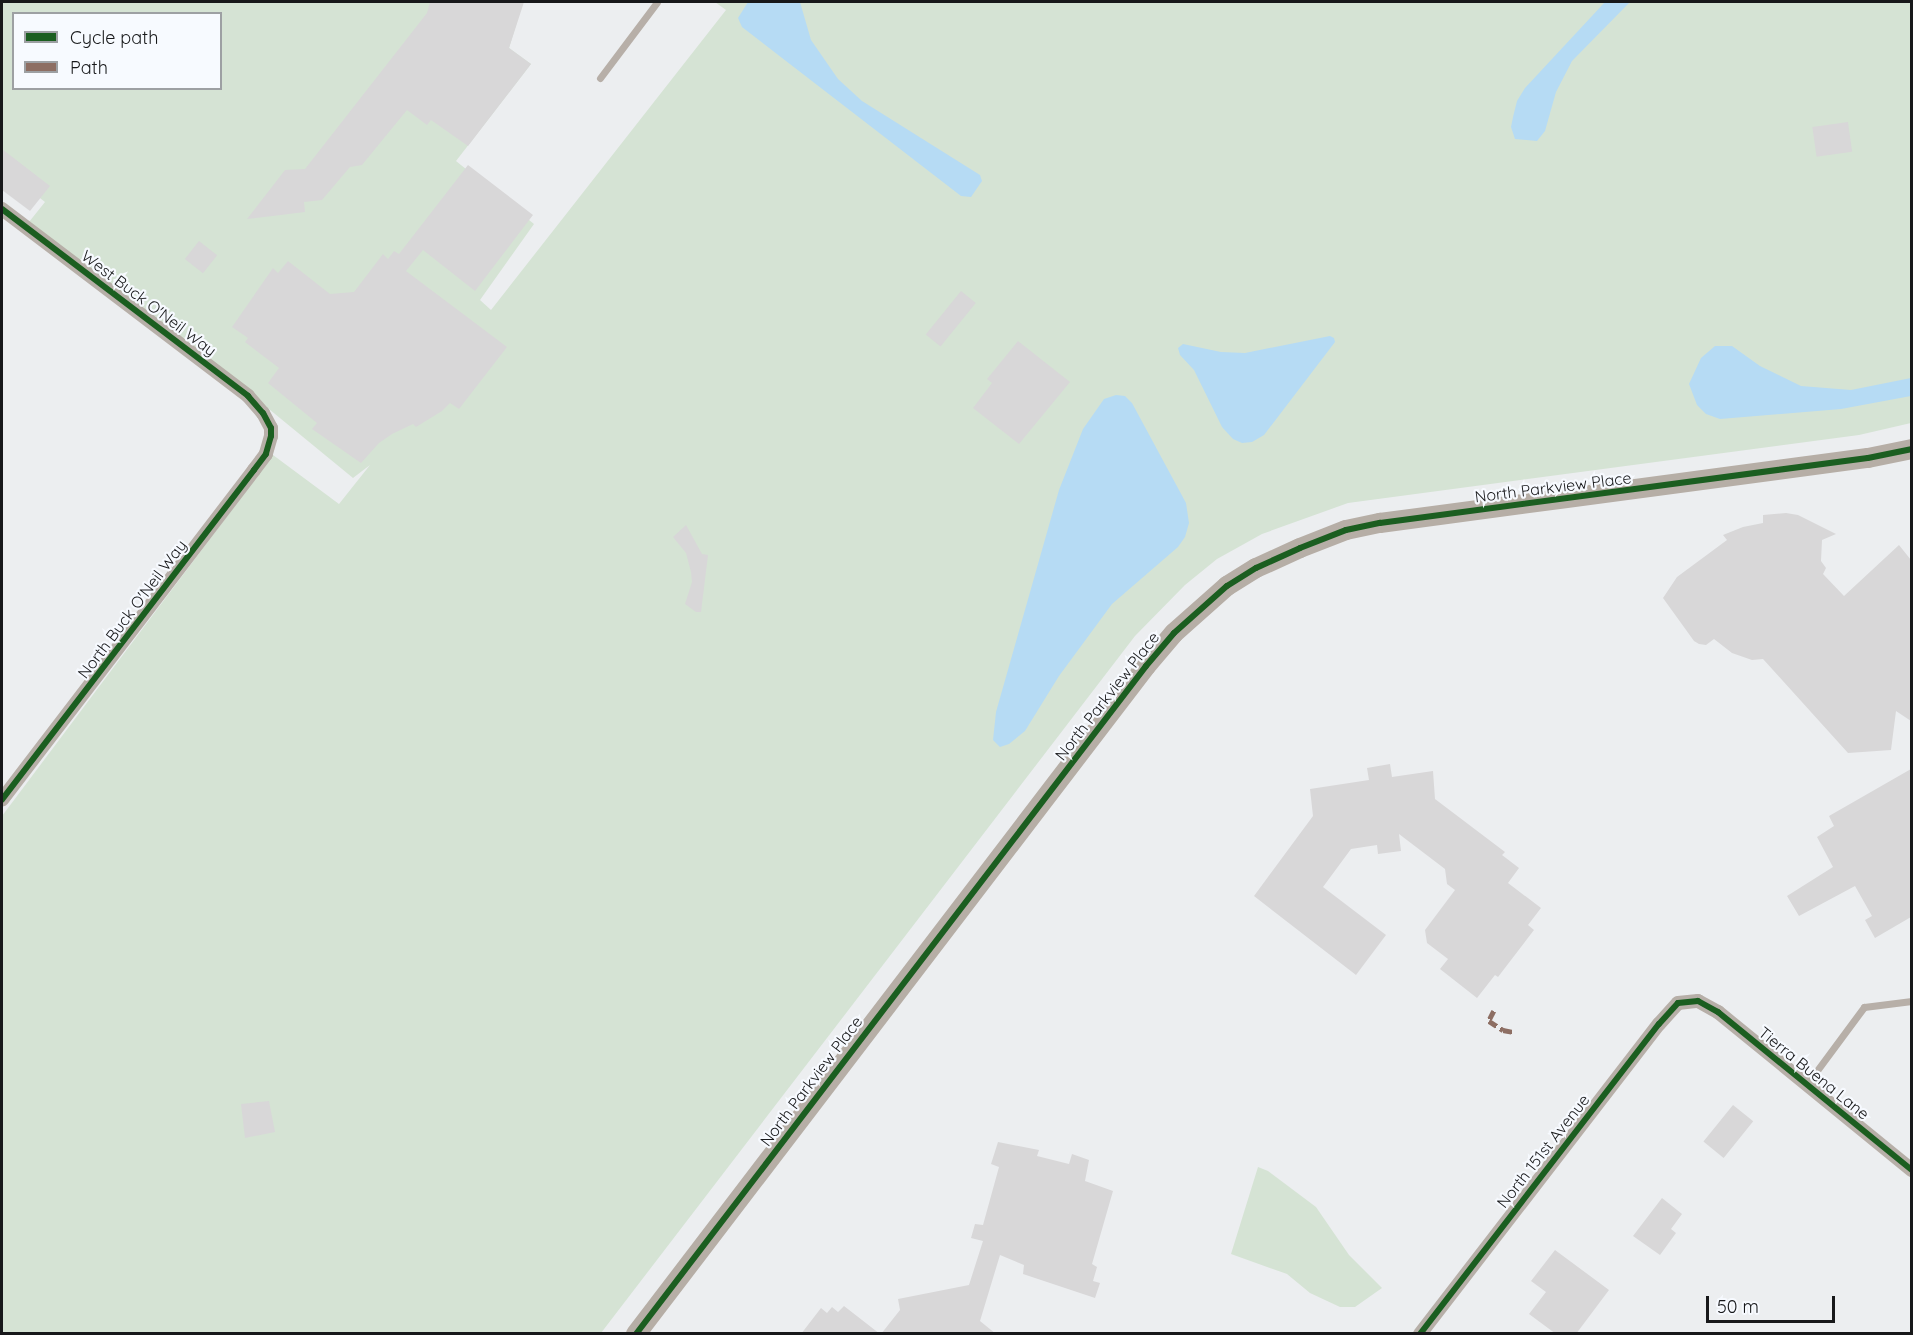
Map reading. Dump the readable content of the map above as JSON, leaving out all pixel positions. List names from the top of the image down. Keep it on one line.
{"streets":{"street":["West Buck O'Neil Way","North Parkview Place","North Buck O'Neil Way","Tierra Buena Lane","North 151st Avenue"]},"crossings":[["West Buck O'Neil Way","North Buck O'Neil Way"],["Tierra Buena Lane","North 151st Avenue"]],"legend":["Cycle path","Path"],"scale_bar":"50 m"}
